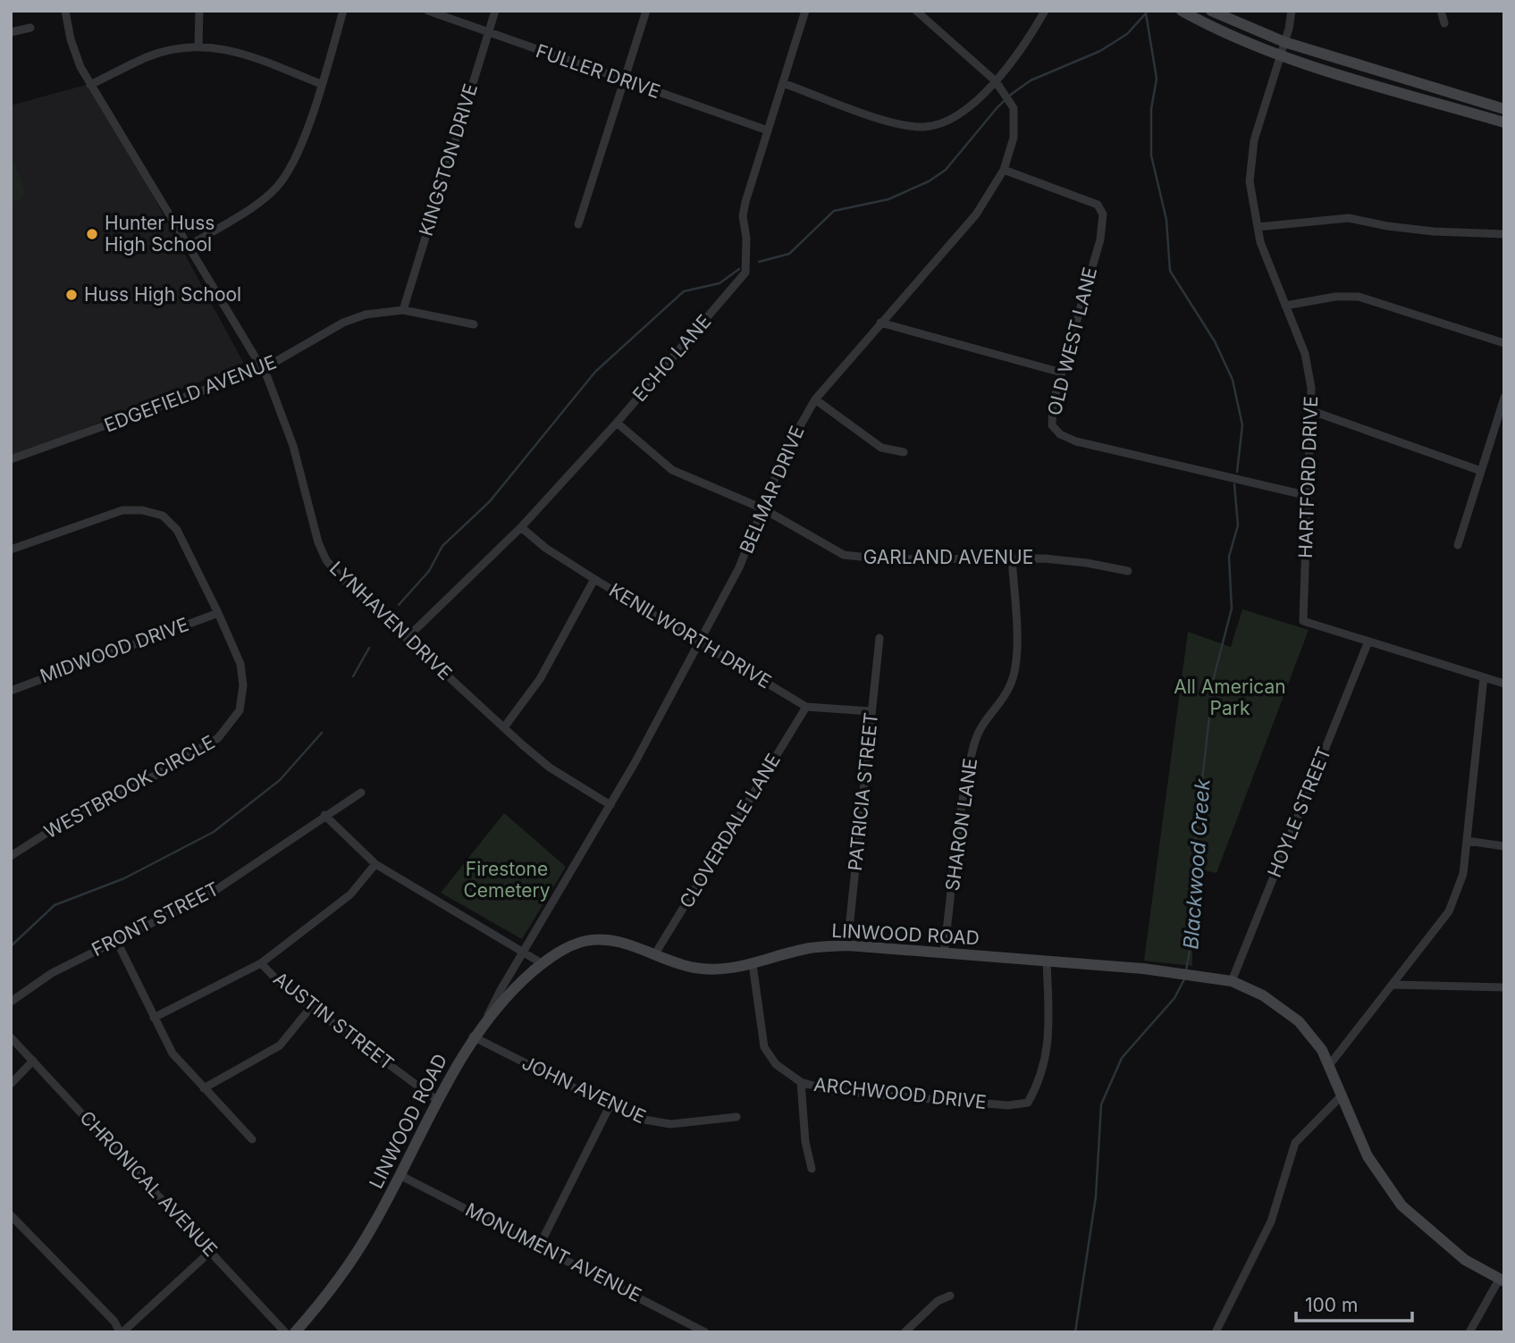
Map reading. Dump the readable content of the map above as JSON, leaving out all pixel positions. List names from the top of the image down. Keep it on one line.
{"streets":{"main road":["LINWOOD ROAD"],"street":["FULLER DRIVE","KINGSTON DRIVE","OLD WEST LANE","ECHO LANE","EDGEFIELD AVENUE","HARTFORD DRIVE","BELMAR DRIVE","GARLAND AVENUE","LYNHAVEN DRIVE","KENILWORTH DRIVE","MIDWOOD DRIVE","WESTBROOK CIRCLE","PATRICIA STREET","HOYLE STREET","SHARON LANE","CLOVERDALE LANE","FRONT STREET","AUSTIN STREET","JOHN AVENUE","ARCHWOOD DRIVE","CHRONICAL AVENUE","MONUMENT AVENUE"]},"crossings":[["FULLER DRIVE","KINGSTON DRIVE"],["FULLER DRIVE","ECHO LANE"],["KINGSTON DRIVE","EDGEFIELD AVENUE"],["OLD WEST LANE","HARTFORD DRIVE"],["OLD WEST LANE","BELMAR DRIVE"],["ECHO LANE","GARLAND AVENUE"],["ECHO LANE","LYNHAVEN DRIVE"],["ECHO LANE","KENILWORTH DRIVE"],["EDGEFIELD AVENUE","LYNHAVEN DRIVE"],["HARTFORD DRIVE","HOYLE STREET"],["BELMAR DRIVE","GARLAND AVENUE"],["BELMAR DRIVE","LYNHAVEN DRIVE"],["BELMAR DRIVE","KENILWORTH DRIVE"],["BELMAR DRIVE","LINWOOD ROAD"],["GARLAND AVENUE","SHARON LANE"],["KENILWORTH DRIVE","PATRICIA STREET"],["KENILWORTH DRIVE","CLOVERDALE LANE"],["MIDWOOD DRIVE","WESTBROOK CIRCLE"],["PATRICIA STREET","LINWOOD ROAD"],["HOYLE STREET","LINWOOD ROAD"],["SHARON LANE","LINWOOD ROAD"],["CLOVERDALE LANE","LINWOOD ROAD"],["LINWOOD ROAD","AUSTIN STREET"],["LINWOOD ROAD","JOHN AVENUE"],["LINWOOD ROAD","ARCHWOOD DRIVE"],["LINWOOD ROAD","MONUMENT AVENUE"]],"water":["Blackwood Creek"],"parks":["All American Park","Firestone Cemetery"],"places":["Hunter Huss High School","Huss High School"],"scale_bar":"100 m"}
